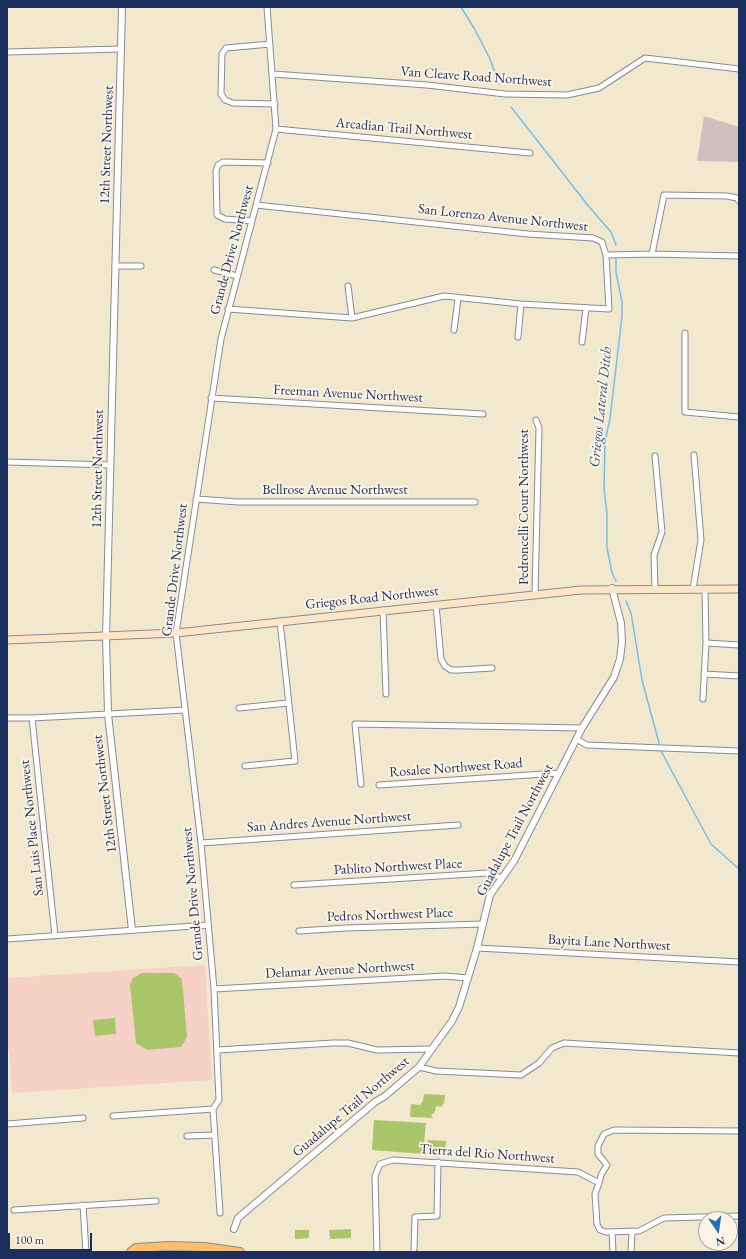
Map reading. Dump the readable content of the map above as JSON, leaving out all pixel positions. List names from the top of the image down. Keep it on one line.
{"streets":{"main road":["Griegos Road Northwest"],"street":["Van Cleave Road Northwest","Arcadian Trail Northwest","12th Street Northwest","San Lorenzo Avenue Northwest","Grande Drive Northwest","Freeman Avenue Northwest","Bellrose Avenue Northwest","Pedroncelli Court Northwest","Rosalee Northwest Road","San Andres Avenue Northwest","San Luis Place Northwest","Guadalupe Trail Northwest","Pablito Northwest Place","Pedros Northwest Place","Bayita Lane Northwest","Delamar Avenue Northwest","Tierra del Rio Northwest"]},"crossings":[["Van Cleave Road Northwest","Grande Drive Northwest"],["Arcadian Trail Northwest","Grande Drive Northwest"],["12th Street Northwest","Griegos Road Northwest"],["San Lorenzo Avenue Northwest","Grande Drive Northwest"],["Grande Drive Northwest","Freeman Avenue Northwest"],["Grande Drive Northwest","Bellrose Avenue Northwest"],["Grande Drive Northwest","Griegos Road Northwest"],["Grande Drive Northwest","San Andres Avenue Northwest"],["Grande Drive Northwest","Delamar Avenue Northwest"],["Pedroncelli Court Northwest","Griegos Road Northwest"],["Griegos Road Northwest","Guadalupe Trail Northwest"],["Rosalee Northwest Road","Guadalupe Trail Northwest"],["Guadalupe Trail Northwest","Pablito Northwest Place"],["Guadalupe Trail Northwest","Pedros Northwest Place"],["Guadalupe Trail Northwest","Bayita Lane Northwest"],["Guadalupe Trail Northwest","Delamar Avenue Northwest"]],"water":["Griegos Lateral Ditch"],"scale_bar":"100 m","north":"bottom"}
